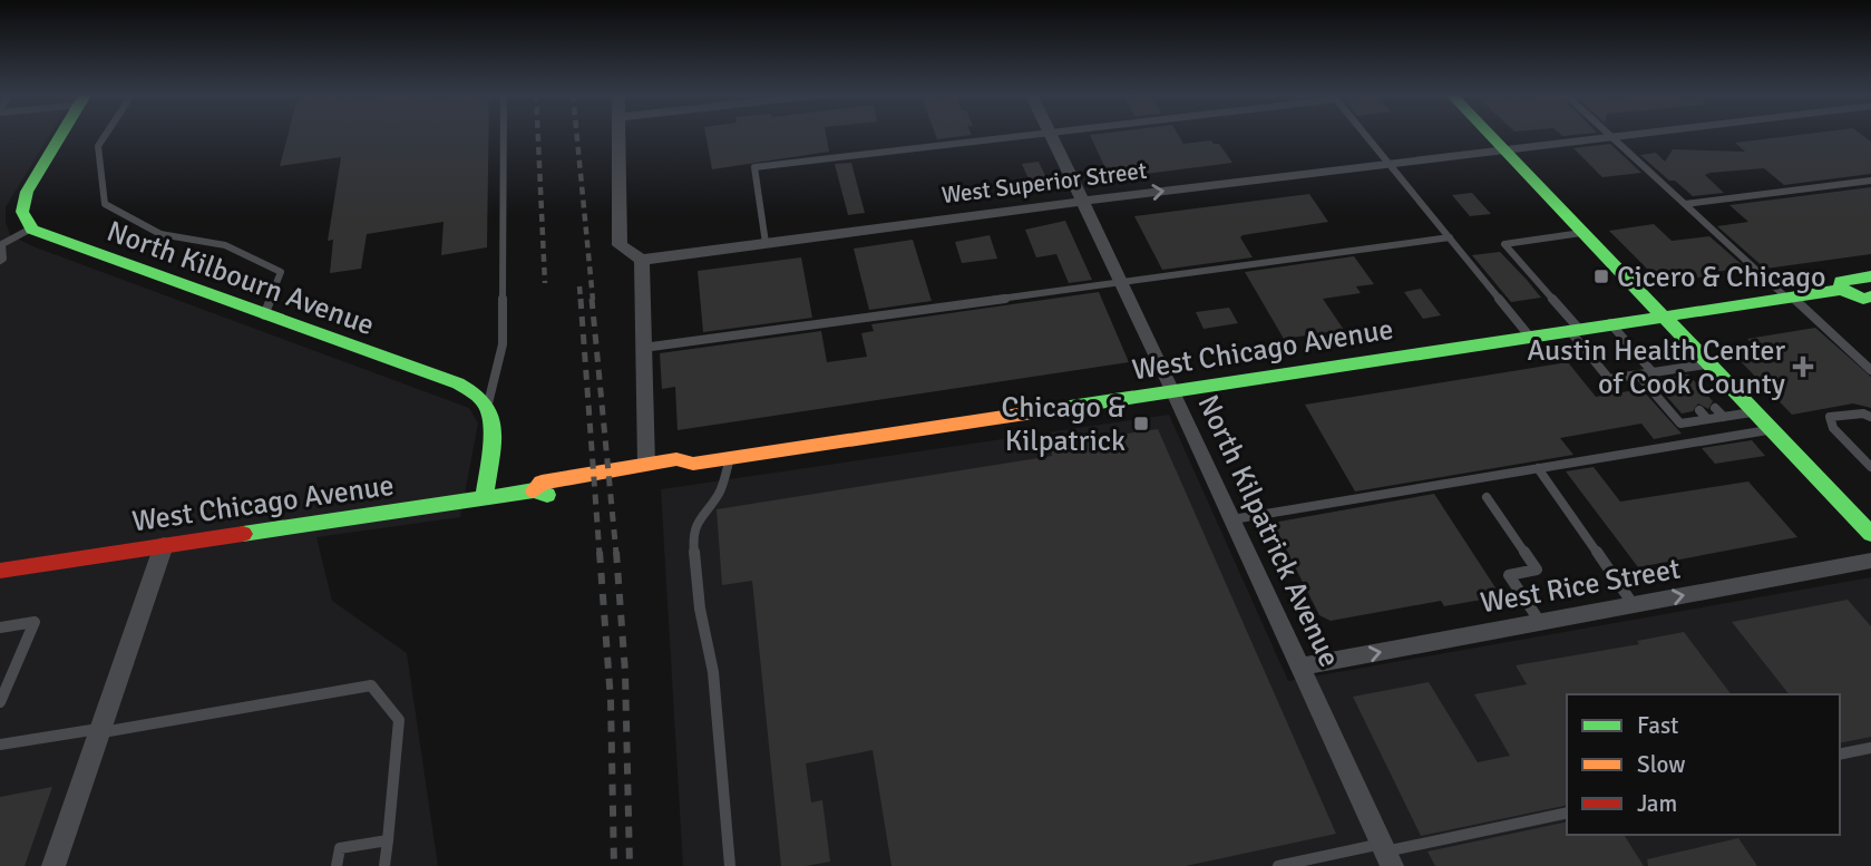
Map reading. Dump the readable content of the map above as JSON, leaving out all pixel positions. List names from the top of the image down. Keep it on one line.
{"streets":{"main road":["North Kilbourn Avenue","West Chicago Avenue"],"street":["West Superior Street","North Kilpatrick Avenue","West Rice Street"]},"crossings":[["West Superior Street","North Kilpatrick Avenue"],["West Chicago Avenue","North Kilpatrick Avenue"],["North Kilpatrick Avenue","West Rice Street"]],"one_way":["West Rice Street"],"places":{"transit":["Cicero & Chicago","Chicago & Kilpatrick"],"health":["Austin Health Center of Cook County"]},"legend":["Fast","Slow","Jam"]}
